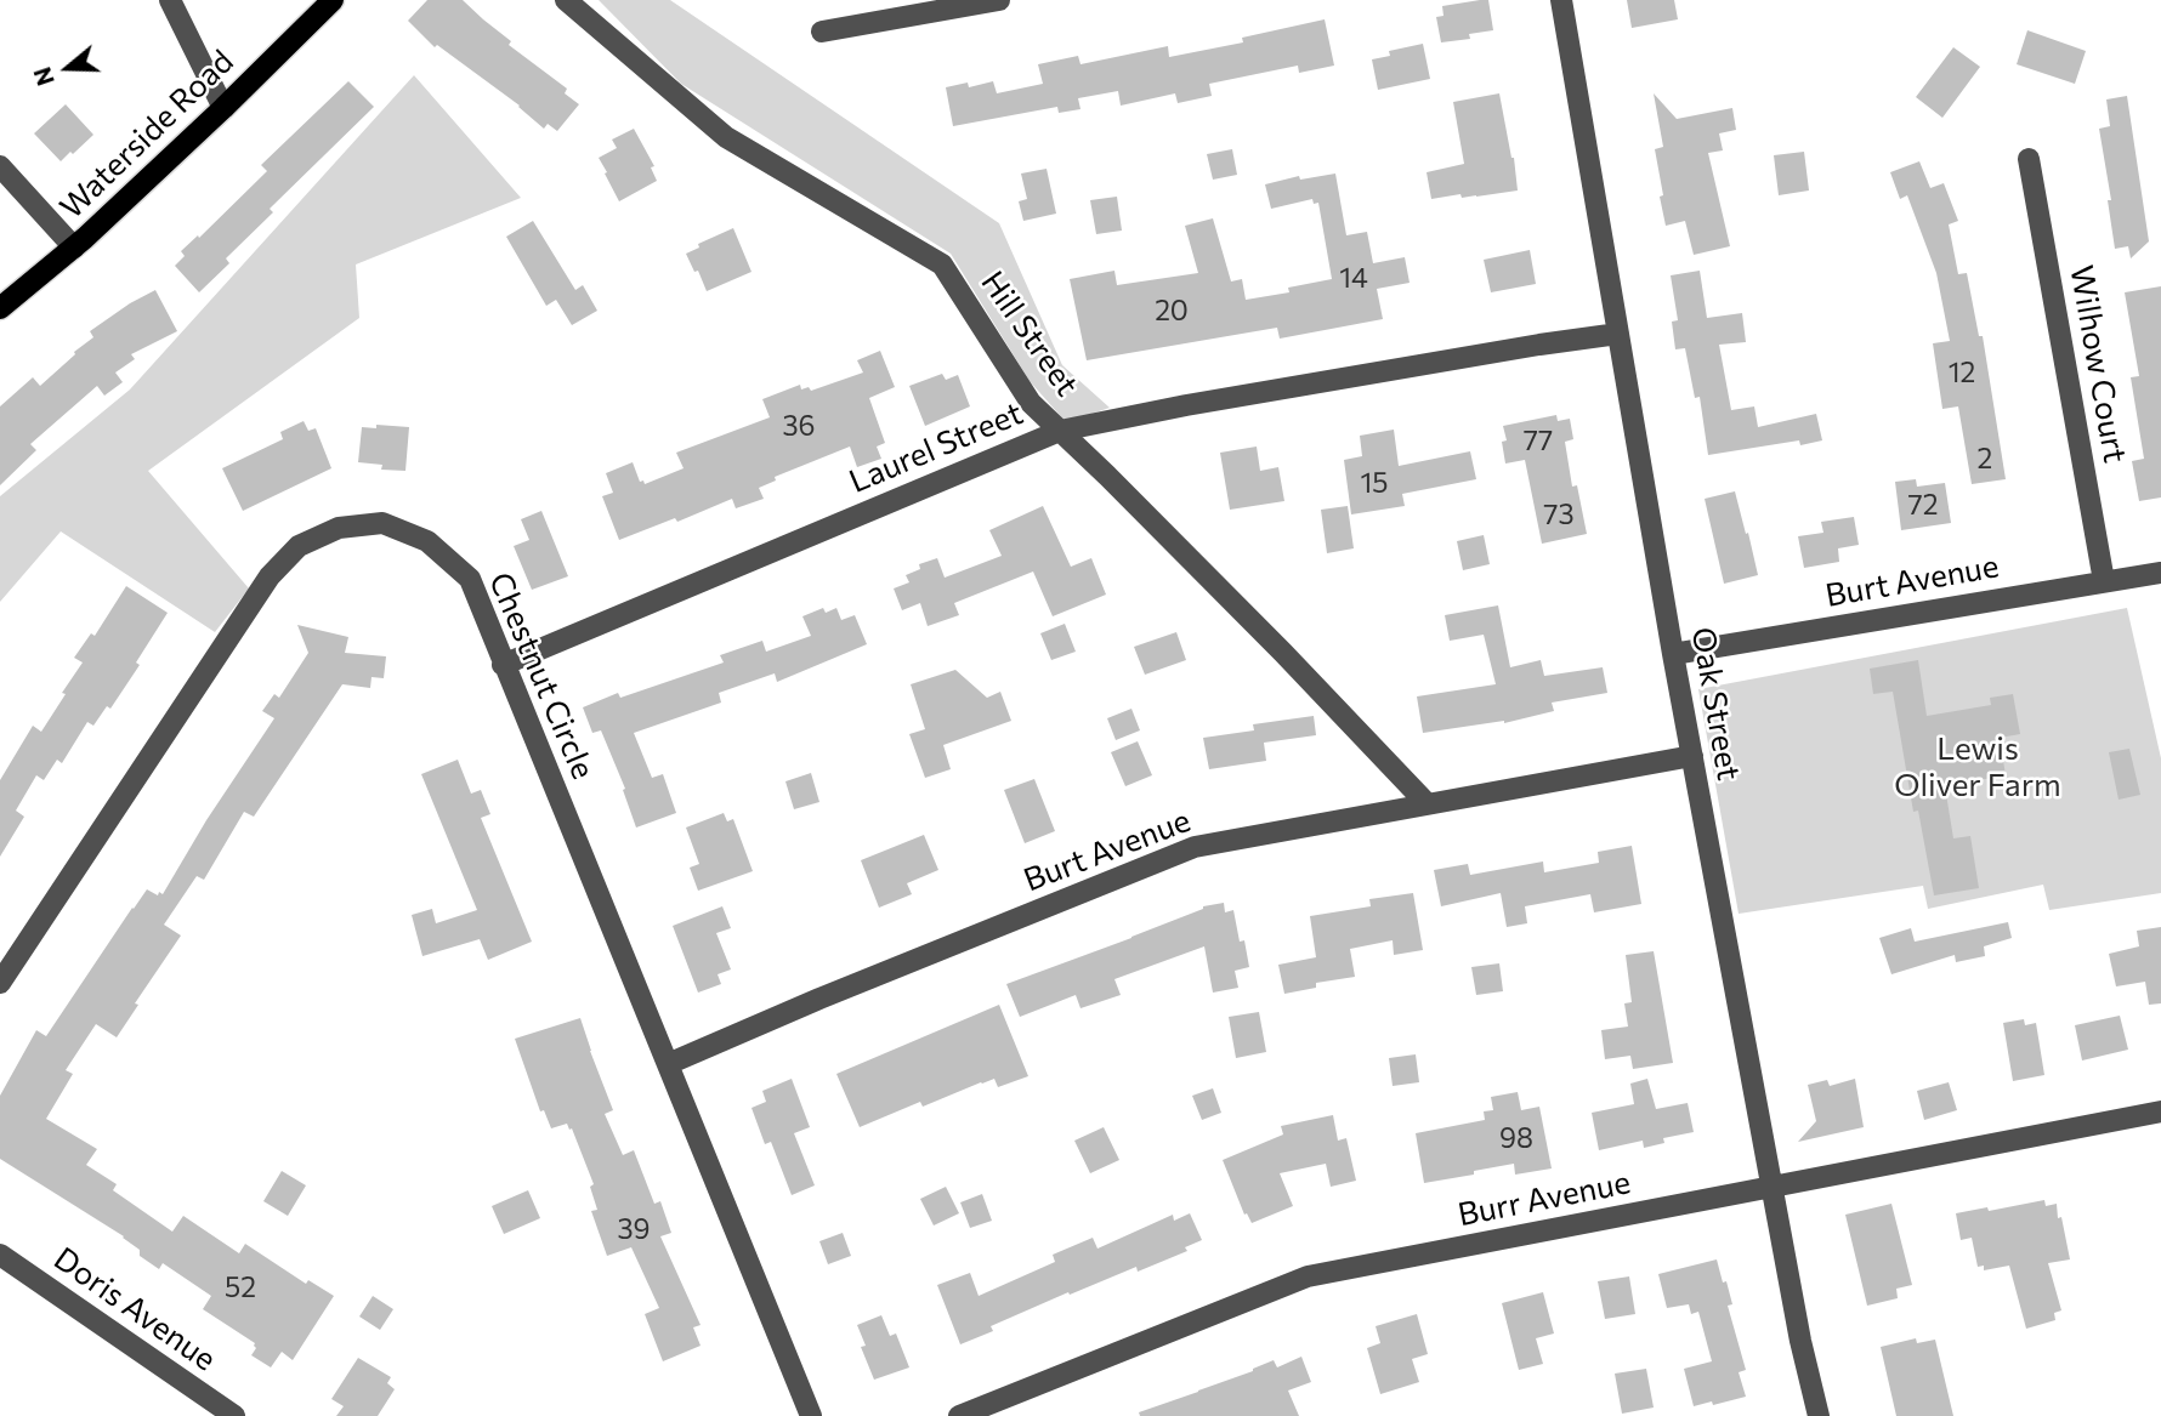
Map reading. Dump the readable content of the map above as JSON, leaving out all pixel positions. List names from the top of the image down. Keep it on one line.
{"streets":{"main road":["Waterside Road"],"street":["Hill Street","Wilhow Court","Laurel Street","Burt Avenue","Chestnut Circle","Oak Street","Burr Avenue","Doris Avenue"]},"crossings":[["Hill Street","Laurel Street"],["Hill Street","Burt Avenue"],["Wilhow Court","Burt Avenue"],["Laurel Street","Chestnut Circle"],["Laurel Street","Oak Street"],["Burt Avenue","Chestnut Circle"],["Burt Avenue","Oak Street"],["Oak Street","Burr Avenue"]],"parks":["Lewis Oliver Farm"],"house_numbers":["14","20","12","36","77","2","15","72","73","98","39","52"],"north":"left"}
